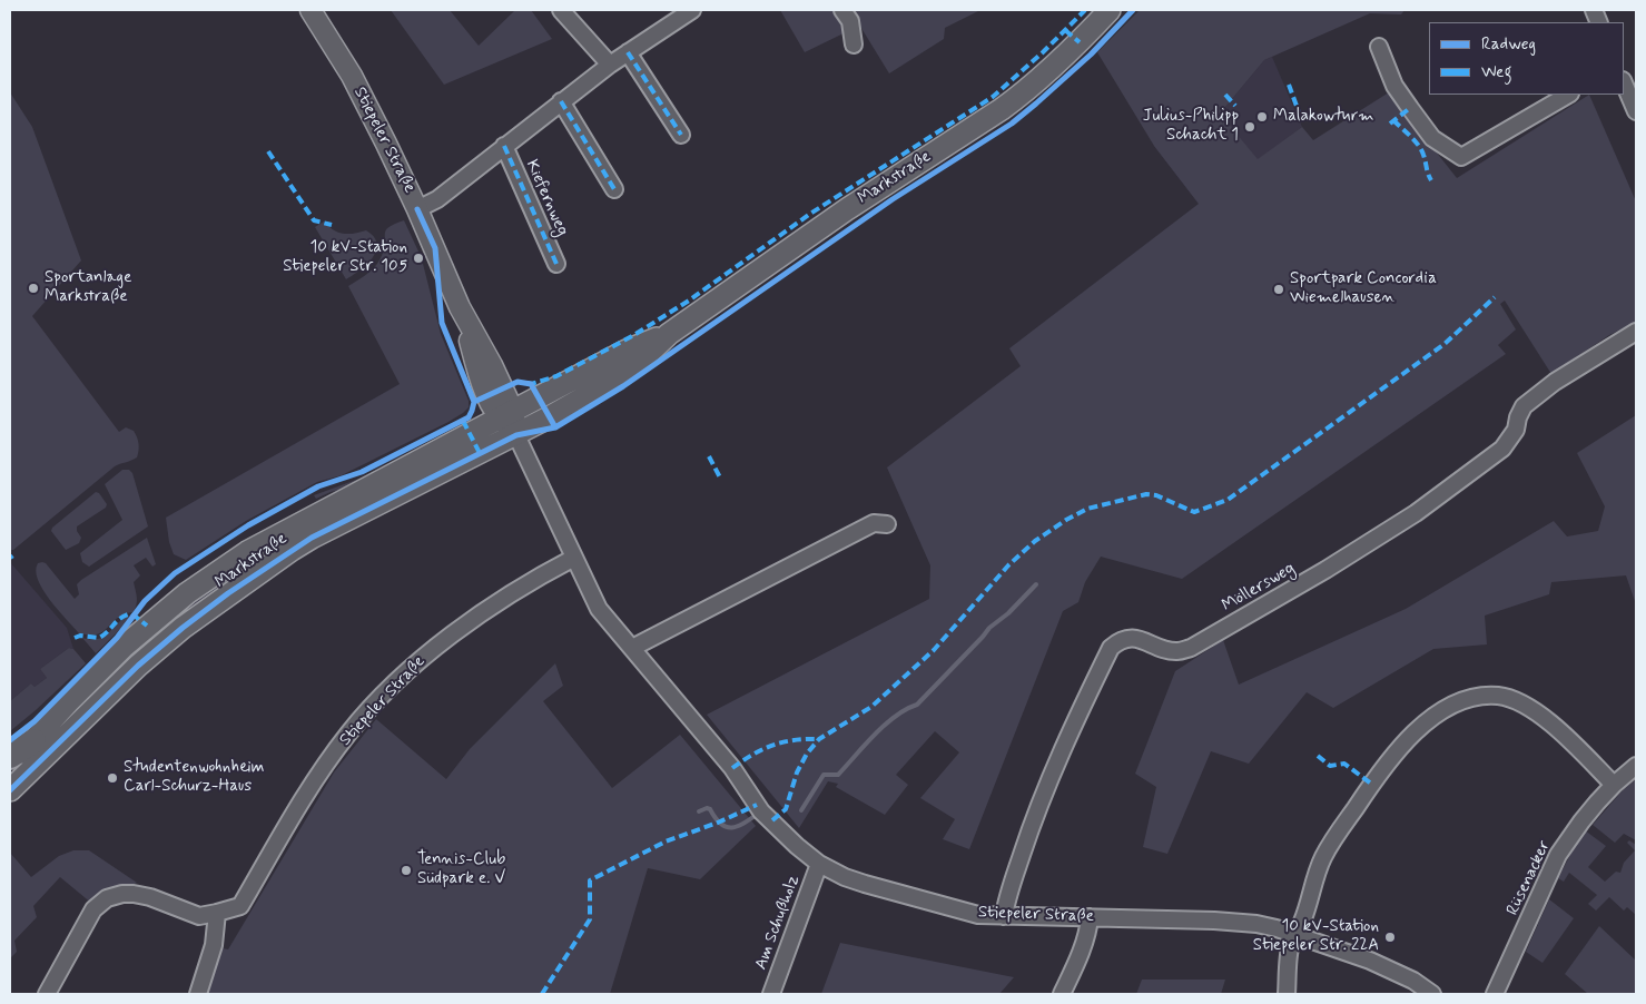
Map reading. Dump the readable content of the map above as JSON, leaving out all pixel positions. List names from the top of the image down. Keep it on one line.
{"streets":{"main road":["Markstraße"],"street":["Stiepeler Straße","Kiefernweg","Möllersweg","Rüsenacker","Am Schußholz"]},"crossings":[["Stiepeler Straße","Markstraße"],["Stiepeler Straße","Möllersweg"],["Stiepeler Straße","Am Schußholz"]],"places":["Malakowturm","Julius-Philipp Schacht 1","10 kV-Station Stiepeler Str. 105","Sportanlage Markstraße","Sportpark Concordia Wiemelhausen","Studentenwohnheim Carl-Schurz-Haus","Tennis-Club Südpark e. V","10 kV-Station Stiepeler Str. 22A"],"legend":["Radweg","Weg"]}
